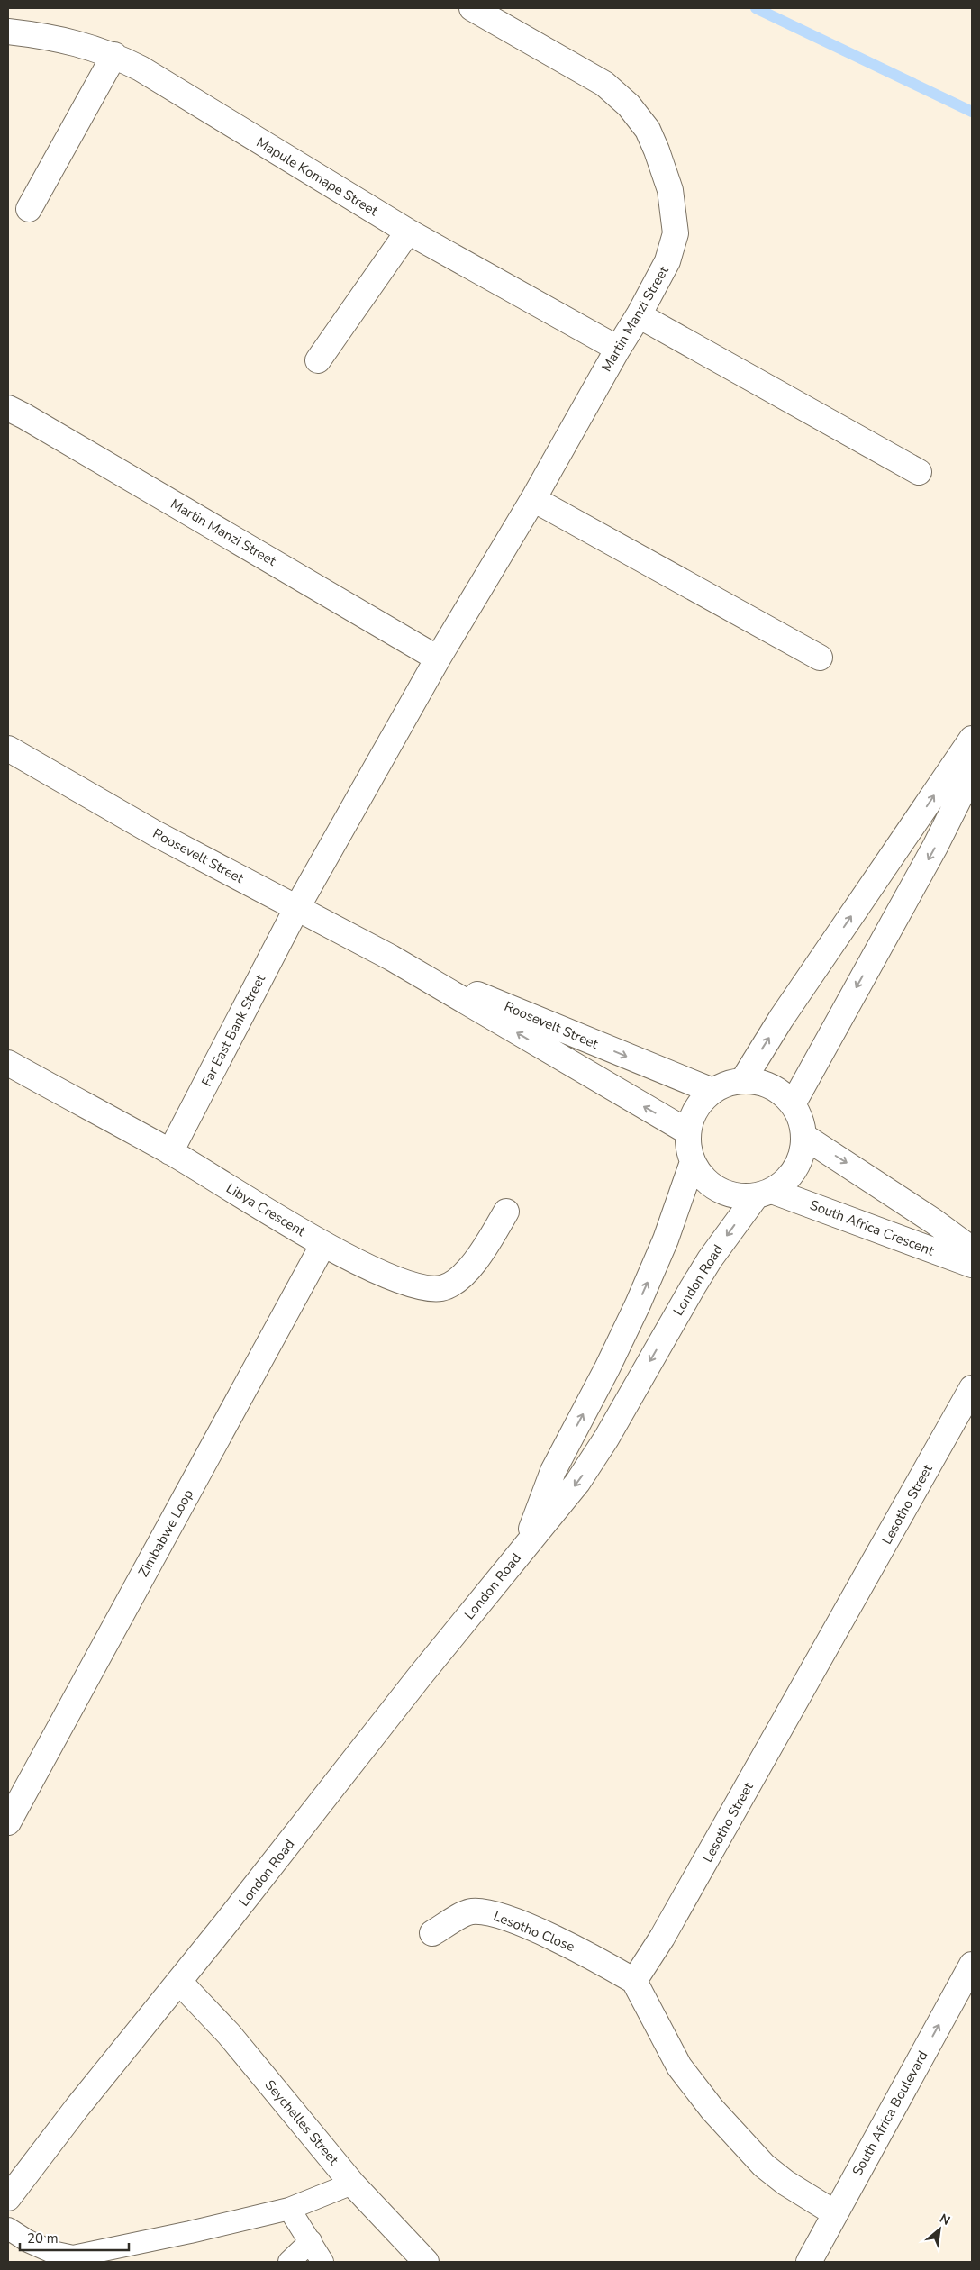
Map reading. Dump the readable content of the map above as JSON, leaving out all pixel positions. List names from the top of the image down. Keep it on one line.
{"streets":{"street":["Mapule Komape Street","Martin Manzi Street","Roosevelt Street","Far East Bank Street","Libya Crescent","South Africa Crescent","London Road","Lesotho Street","Zimbabwe Loop","Lesotho Close","South Africa Boulevard","Seychelles Street"]},"crossings":[["Mapule Komape Street","Martin Manzi Street"],["Martin Manzi Street","Roosevelt Street"],["Martin Manzi Street","Far East Bank Street"],["Roosevelt Street","Far East Bank Street"],["Roosevelt Street","South Africa Crescent"],["Roosevelt Street","London Road"],["Far East Bank Street","Libya Crescent"],["Libya Crescent","Zimbabwe Loop"],["South Africa Crescent","London Road"],["London Road","Seychelles Street"],["Lesotho Street","Lesotho Close"]],"one_way":["South Africa Boulevard"],"scale_bar":"20 m","north":"top right"}
